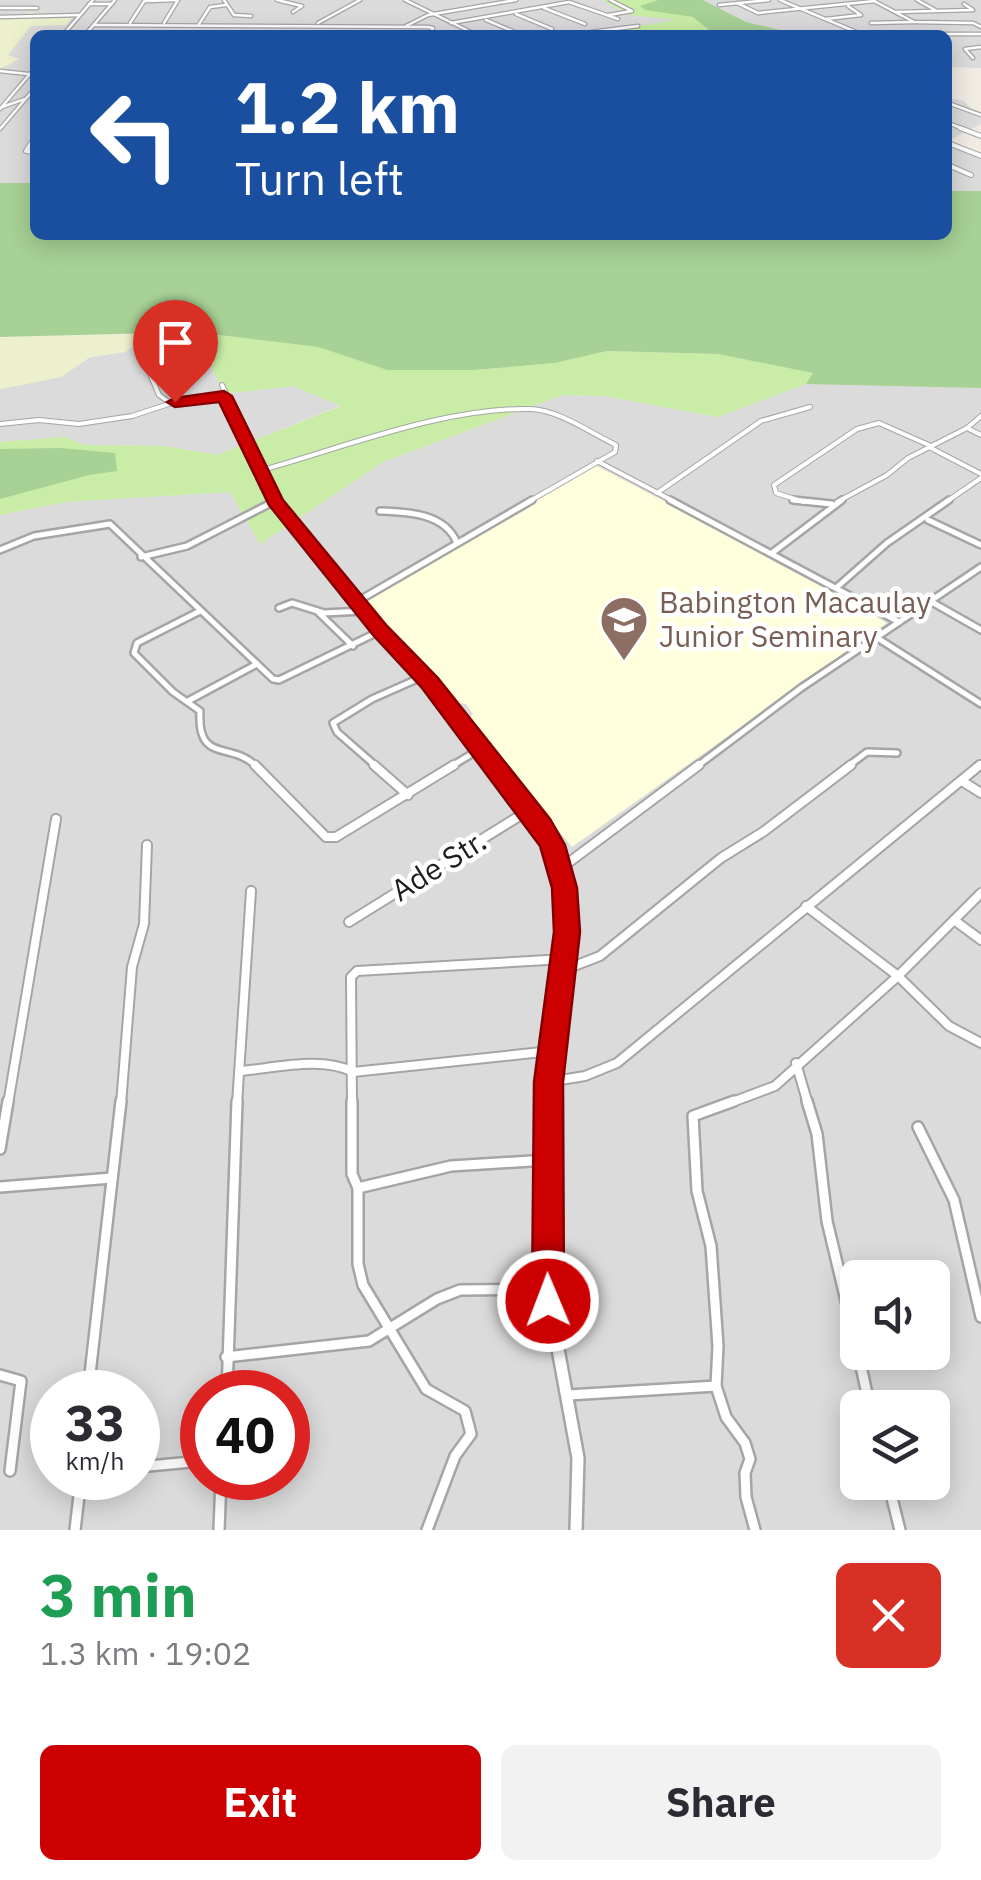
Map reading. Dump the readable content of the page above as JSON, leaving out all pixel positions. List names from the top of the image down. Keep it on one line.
{"streets":{"street":["Ade Str."]},"places":{"school or university":["Babington Macaulay Junior Seminary"]},"page":{"turn":["1.2 km","Turn left"],"speed":"33 km/h","limit":"40","heading":["3 min","1.3 km · 19:02"],"buttons":["Exit","Share"]}}
